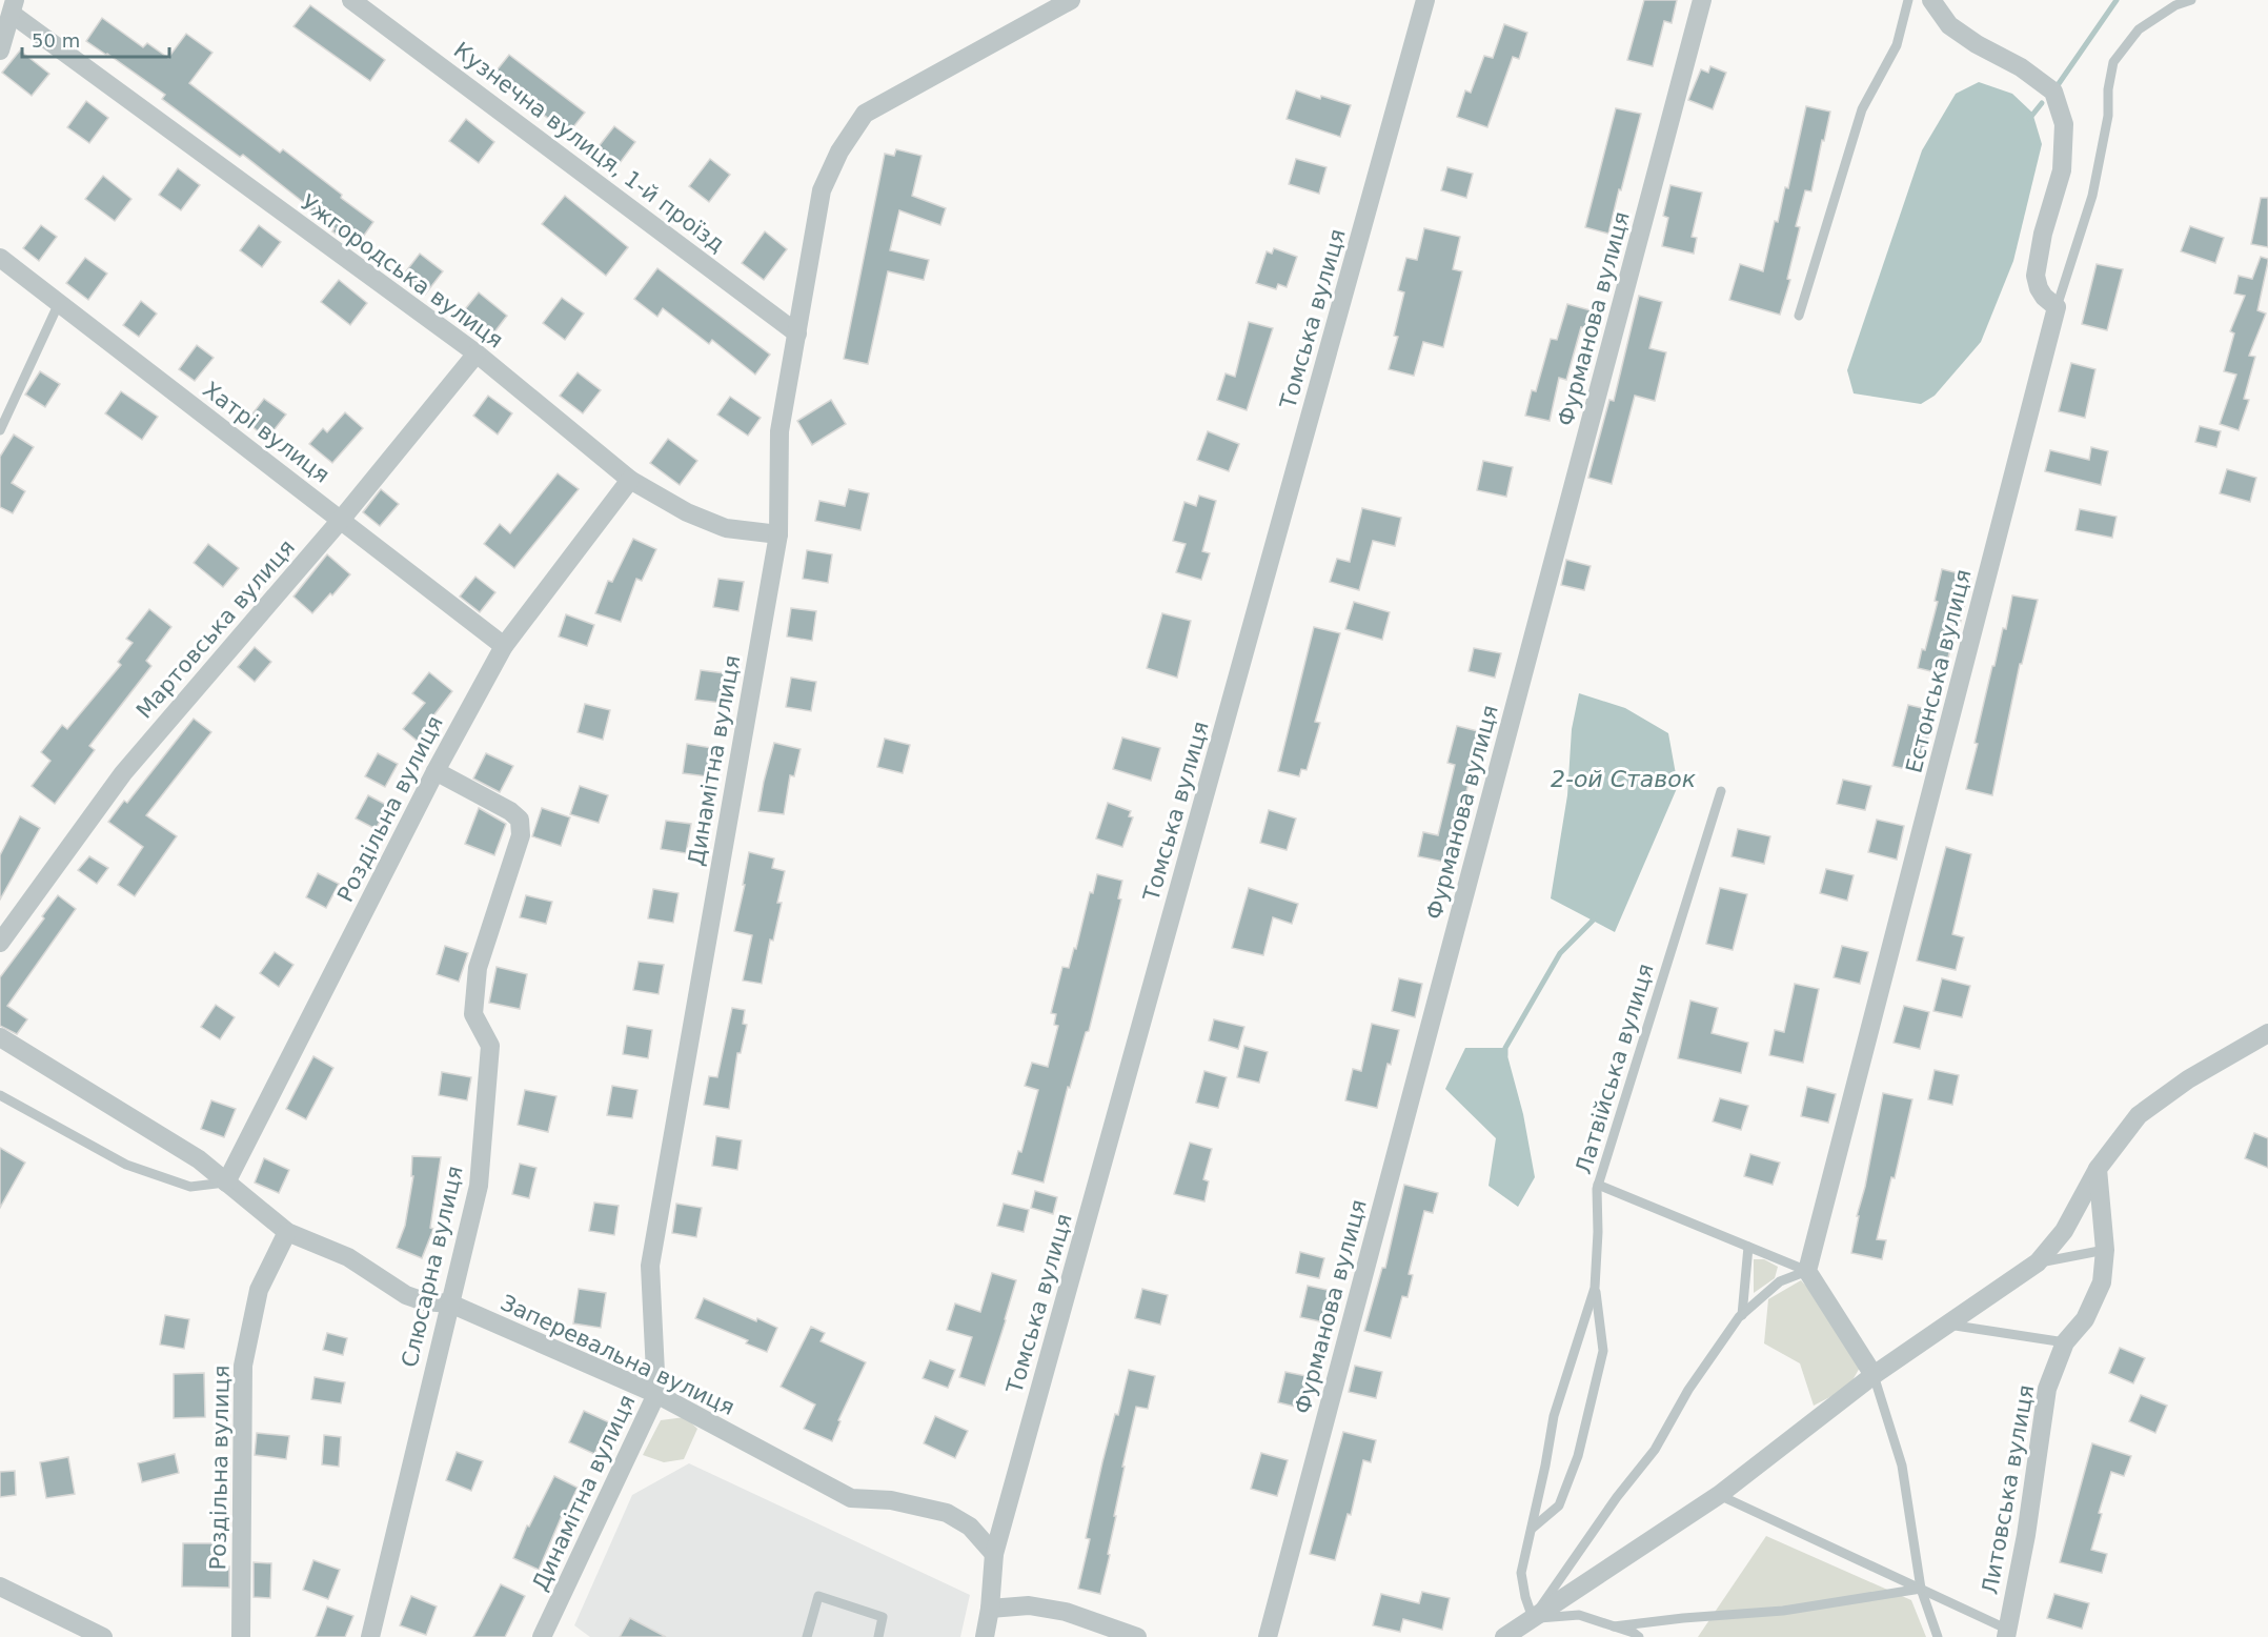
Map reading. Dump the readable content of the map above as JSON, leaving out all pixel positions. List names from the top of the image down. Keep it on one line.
{"streets":{"street":["Кузнечна вулиця, 1-й проїзд","Ужгородська вулиця","Томська вулиця","Фурманова вулиця","Хатрі вулиця","Мартовська вулиця","Естонська вулиця","Динамітна вулиця","Роздільна вулиця","Слюсарна вулиця","Заперевальна вулиця","Литовська вулиця"],"lane":["Латвiйська вулиця"]},"crossings":[["Кузнечна вулиця, 1-й проїзд","Динамітна вулиця"],["Ужгородська вулиця","Мартовська вулиця"],["Ужгородська вулиця","Динамітна вулиця"],["Ужгородська вулиця","Роздільна вулиця"],["Томська вулиця","Заперевальна вулиця"],["Хатрі вулиця","Мартовська вулиця"],["Хатрі вулиця","Роздільна вулиця"],["Динамітна вулиця","Заперевальна вулиця"],["Роздільна вулиця","Слюсарна вулиця"],["Роздільна вулиця","Заперевальна вулиця"],["Слюсарна вулиця","Заперевальна вулиця"]],"water":["2-ой Ставок"],"scale_bar":"50 m"}
